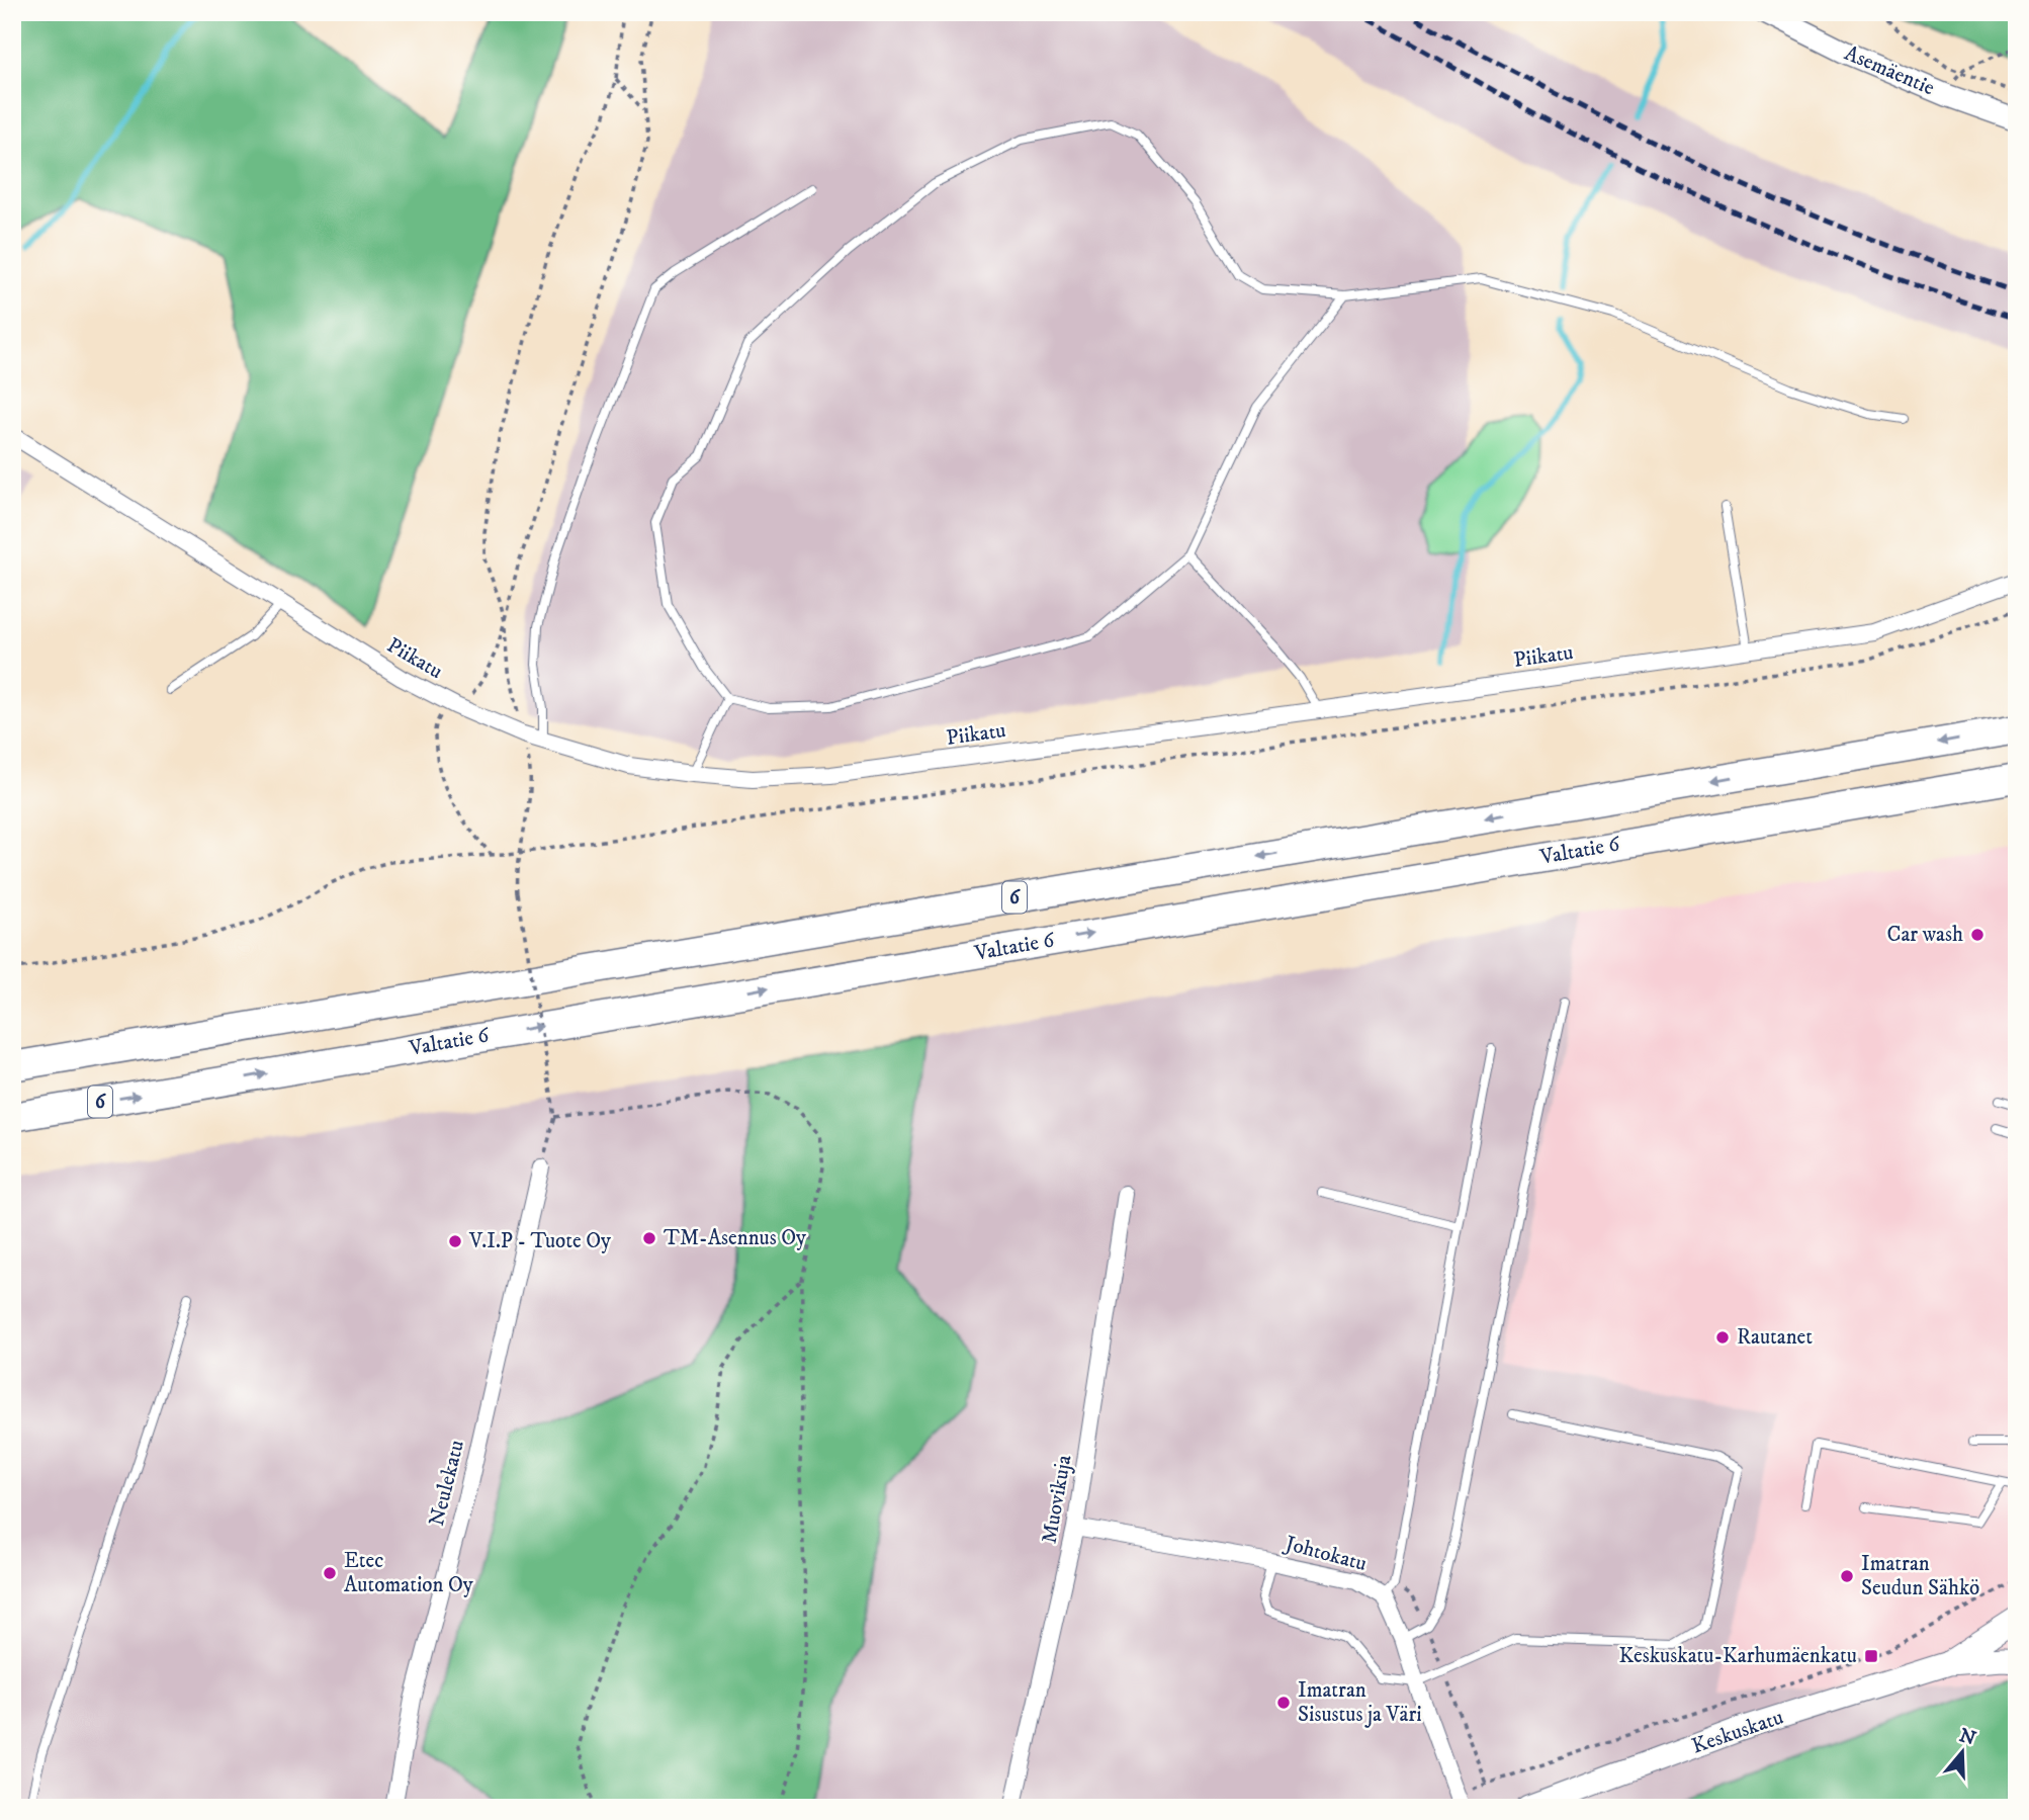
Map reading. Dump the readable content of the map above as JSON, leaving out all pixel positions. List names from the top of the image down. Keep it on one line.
{"streets":{"highway":["Valtatie 6","6"],"main road":["Keskuskatu"],"street":["Asemäentie","Piikatu","Neulekatu","Muovikuja","Johtokatu"]},"crossings":[["Muovikuja","Johtokatu"]],"places":{"other":["Car wash","TM-Asennus Oy","V.I.P - Tuote Oy","Rautanet","Etec Automation Oy","Imatran Seudun Sähkö","Imatran Sisustus ja Väri"],"transit":["Keskuskatu-Karhumäenkatu"]},"north":"top"}
